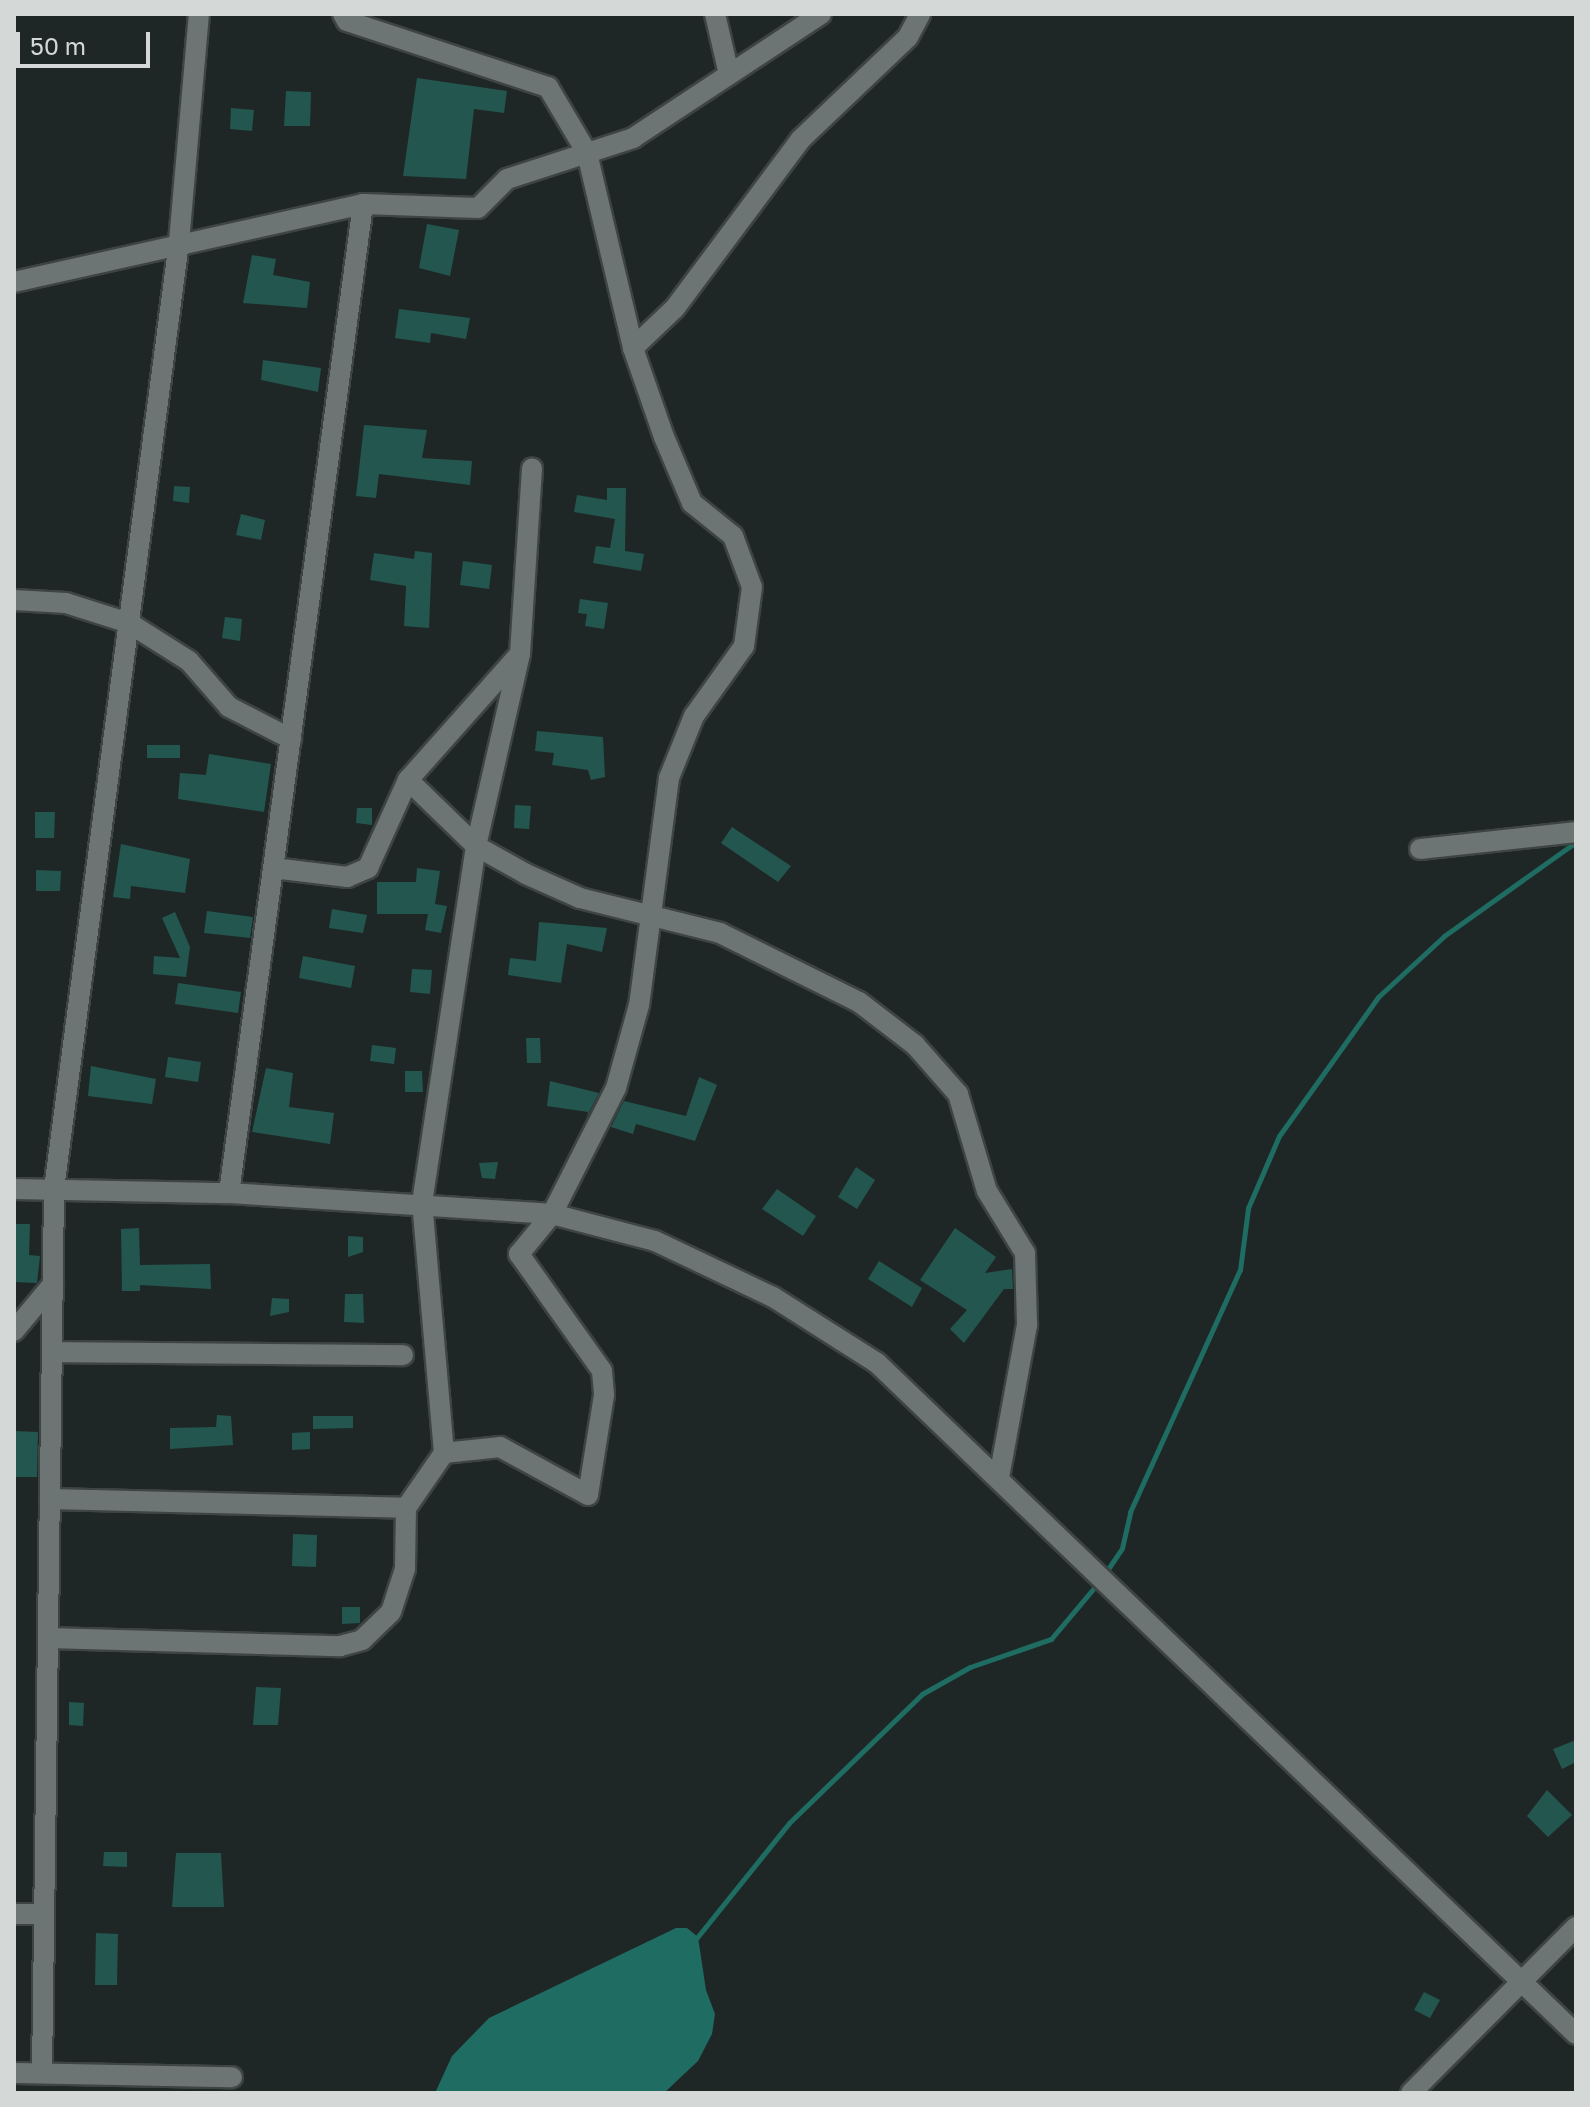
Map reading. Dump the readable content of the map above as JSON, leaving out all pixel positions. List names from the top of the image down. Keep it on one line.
{"scale_bar":"50 m"}
